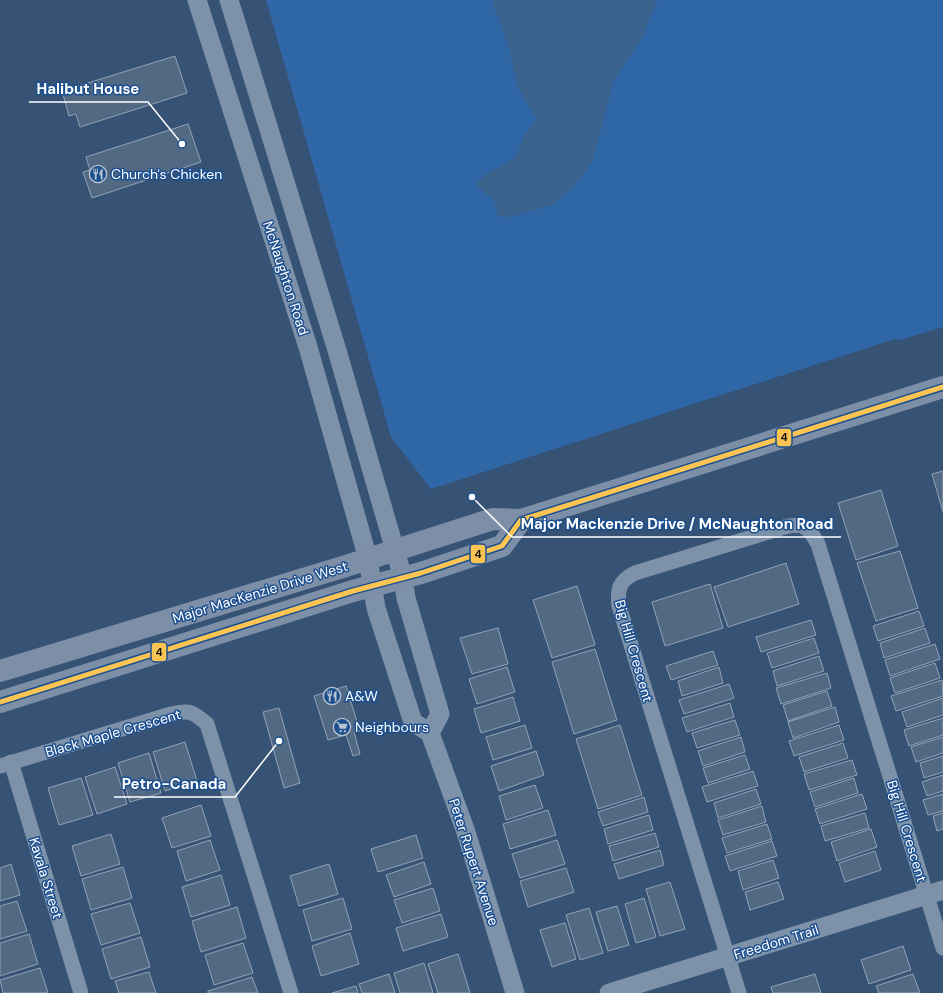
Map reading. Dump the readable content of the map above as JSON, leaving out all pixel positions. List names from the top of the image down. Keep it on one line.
{"streets":{"main road":["Major MacKenzie Drive West"],"street":["McNaughton Road","Big Hill Crescent","Black Maple Crescent","Peter Rupert Avenue","Kavala Street","Freedom Trail"]},"crossings":[["McNaughton Road","Major MacKenzie Drive West"],["Big Hill Crescent","Freedom Trail"],["Black Maple Crescent","Kavala Street"]],"places":{"other":["Halibut House","Major Mackenzie Drive / McNaughton Road","Petro-Canada"],"restaurant":["Church's Chicken","A&W"],"supermarket":["Neighbours"]},"lines":["transit line 4"]}
